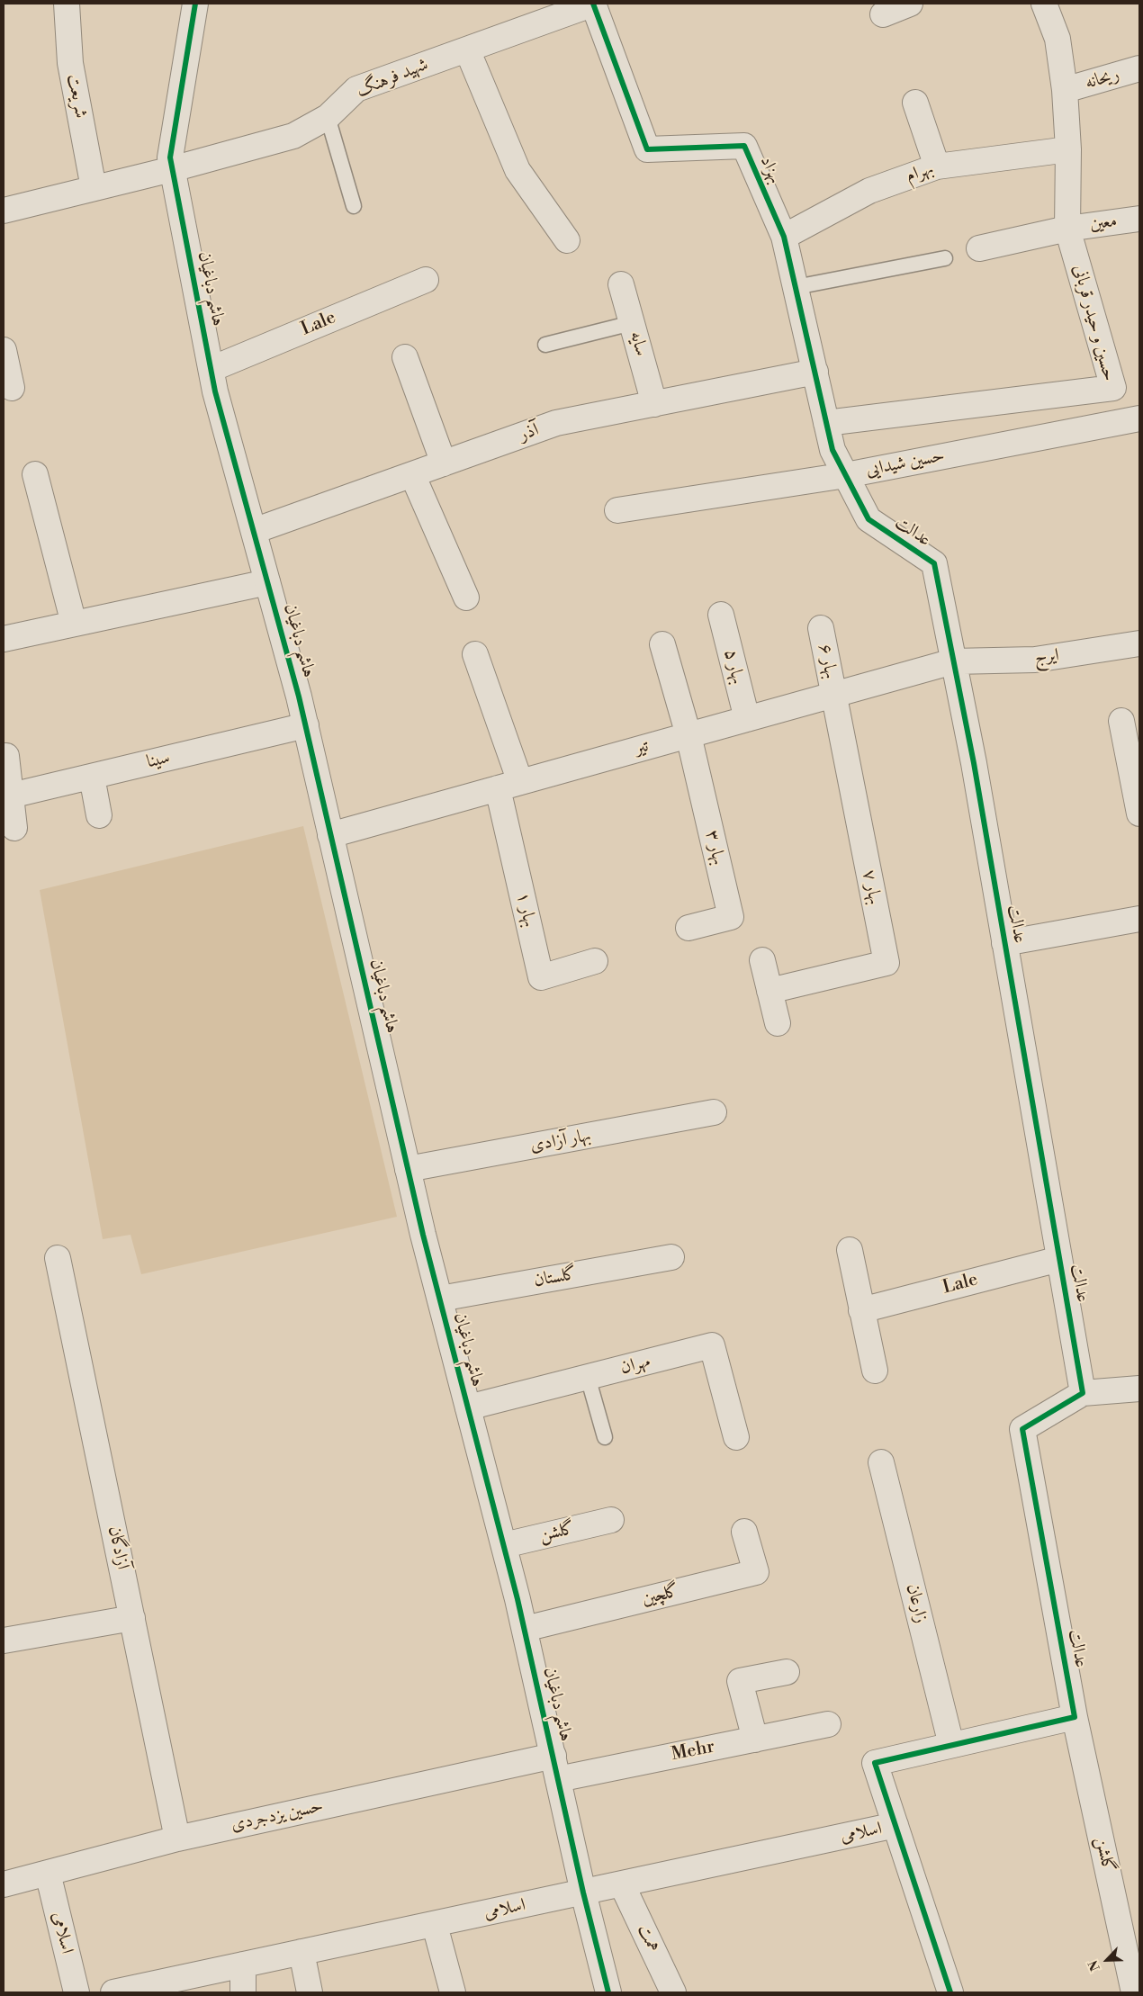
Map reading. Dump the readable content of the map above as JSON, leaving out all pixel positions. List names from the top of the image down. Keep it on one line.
{"streets":{"street":["شهید فرهنگ","ریحانه","شریعت","بهزاد","بهرام","معین","هاشم دباغیان","حسین و حیدر قربانی","Lale","سایه","آذر","حسین شیدایی","عدالت","ایرج","بهار ۶","بهار ۵","تیر","سینا","بهار ۳","بهار ۷","بهار ۱","بهار آزادی","گلستان","مهران","گلشن","آزادگان","گلچین","زارعان","Mehr","حسین یزدجردی","اسلامی","همت"]},"crossings":[["شهید فرهنگ","شریعت"],["شهید فرهنگ","بهزاد"],["شهید فرهنگ","هاشم دباغیان"],["ریحانه","حسین و حیدر قربانی"],["بهزاد","بهرام"],["بهزاد","حسین و حیدر قربانی"],["بهزاد","آذر"],["بهزاد","عدالت"],["بهرام","حسین و حیدر قربانی"],["معین","حسین و حیدر قربانی"],["هاشم دباغیان","Lale"],["هاشم دباغیان","آذر"],["هاشم دباغیان","تیر"],["هاشم دباغیان","سینا"],["هاشم دباغیان","بهار آزادی"],["هاشم دباغیان","گلستان"],["هاشم دباغیان","مهران"],["هاشم دباغیان","گلشن"],["هاشم دباغیان","گلچین"],["هاشم دباغیان","Mehr"],["هاشم دباغیان","حسین یزدجردی"],["هاشم دباغیان","اسلامی"],["حسین و حیدر قربانی","عدالت"],["Lale","عدالت"],["سایه","آذر"],["حسین شیدایی","عدالت"],["عدالت","ایرج"],["عدالت","تیر"],["عدالت","گلشن"],["ایرج","تیر"],["بهار ۶","تیر"],["بهار ۶","بهار ۷"],["بهار ۵","تیر"],["تیر","بهار ۳"],["تیر","بهار ۷"],["تیر","بهار ۱"],["آزادگان","حسین یزدجردی"],["Mehr","حسین یزدجردی"],["حسین یزدجردی","اسلامی"],["اسلامی","همت"]],"north":"bottom left"}
